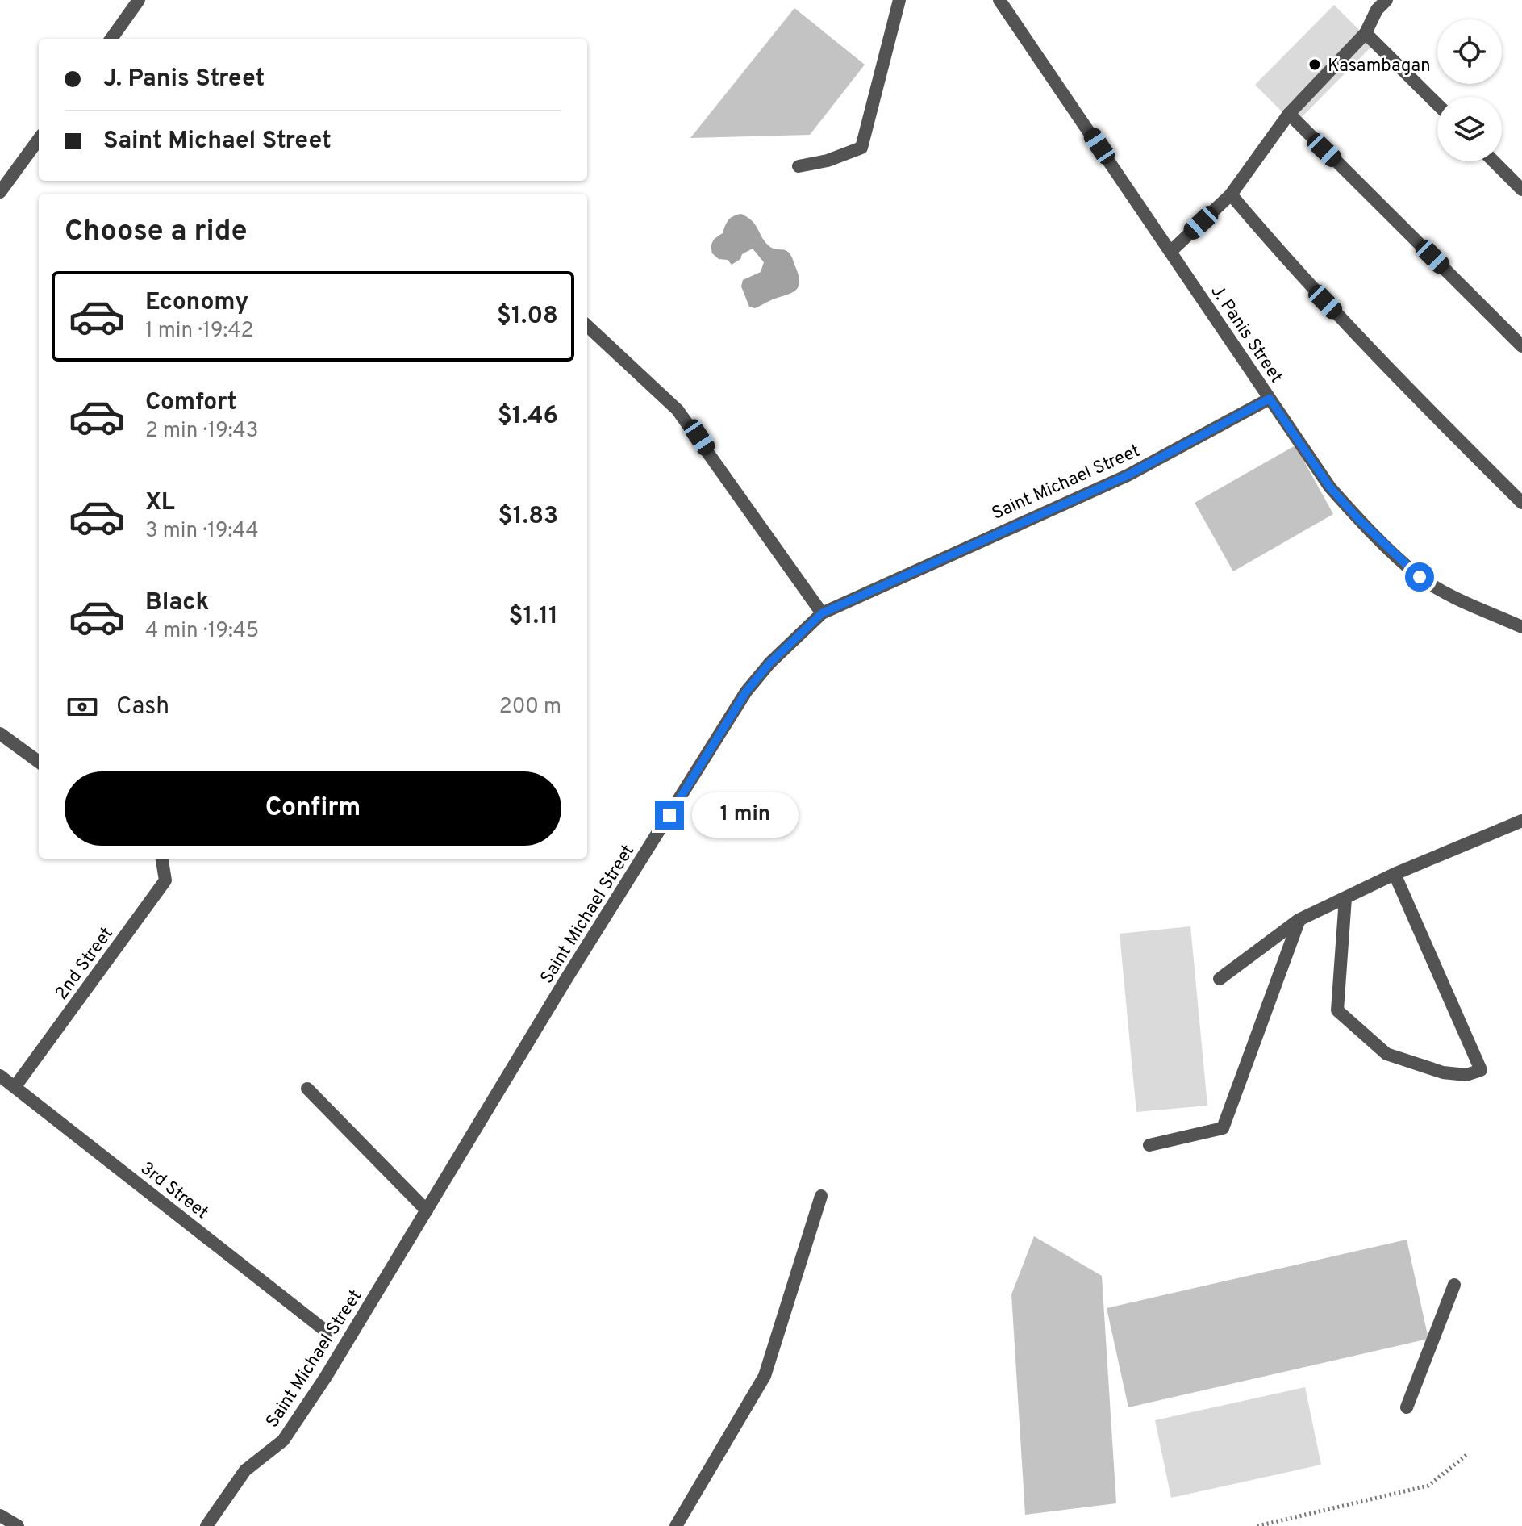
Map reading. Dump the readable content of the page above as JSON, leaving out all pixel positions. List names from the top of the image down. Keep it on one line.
{"streets":{"street":["J. Panis Street","Saint Michael Street","2nd Street","3rd Street"]},"crossings":[["J. Panis Street","Saint Michael Street"],["2nd Street","3rd Street"]],"places":["Kasambagan"],"page":{"banner":["J. Panis Street","Saint Michael Street"],"heading":"Choose a ride","list":[{"name":"Economy","note":"1 min · 19:42","value":"$1.08"},{"name":"Comfort","note":"2 min · 19:43","value":"$1.46"},{"name":"XL","note":"3 min · 19:44","value":"$1.83"},{"name":"Black","note":"4 min · 19:45","value":"$1.11"}],"pay":["Cash","200 m"],"buttons":"Confirm","bubble":"1 min"}}
